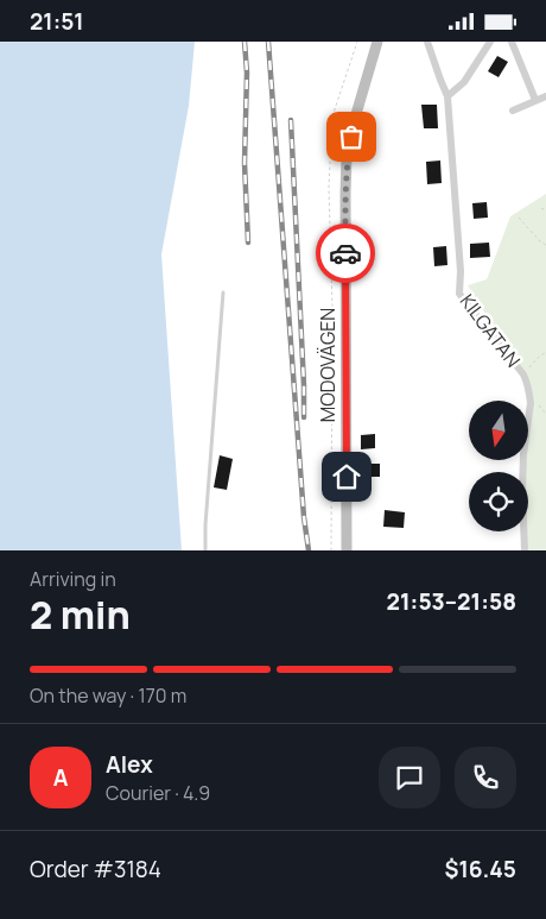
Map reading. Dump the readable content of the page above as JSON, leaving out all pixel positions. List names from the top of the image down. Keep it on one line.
{"streets":{"main road":["MODOVÄGEN"],"street":["KILGATAN"]},"north":"bottom","page":{"status":"21:51","heading":["2 min","Arriving in","21:53–21:58"],"panel":["Alex","Courier · 4.9","Order #3184","$16.45"],"bar":"On the way · 170 m","round":"A"}}
